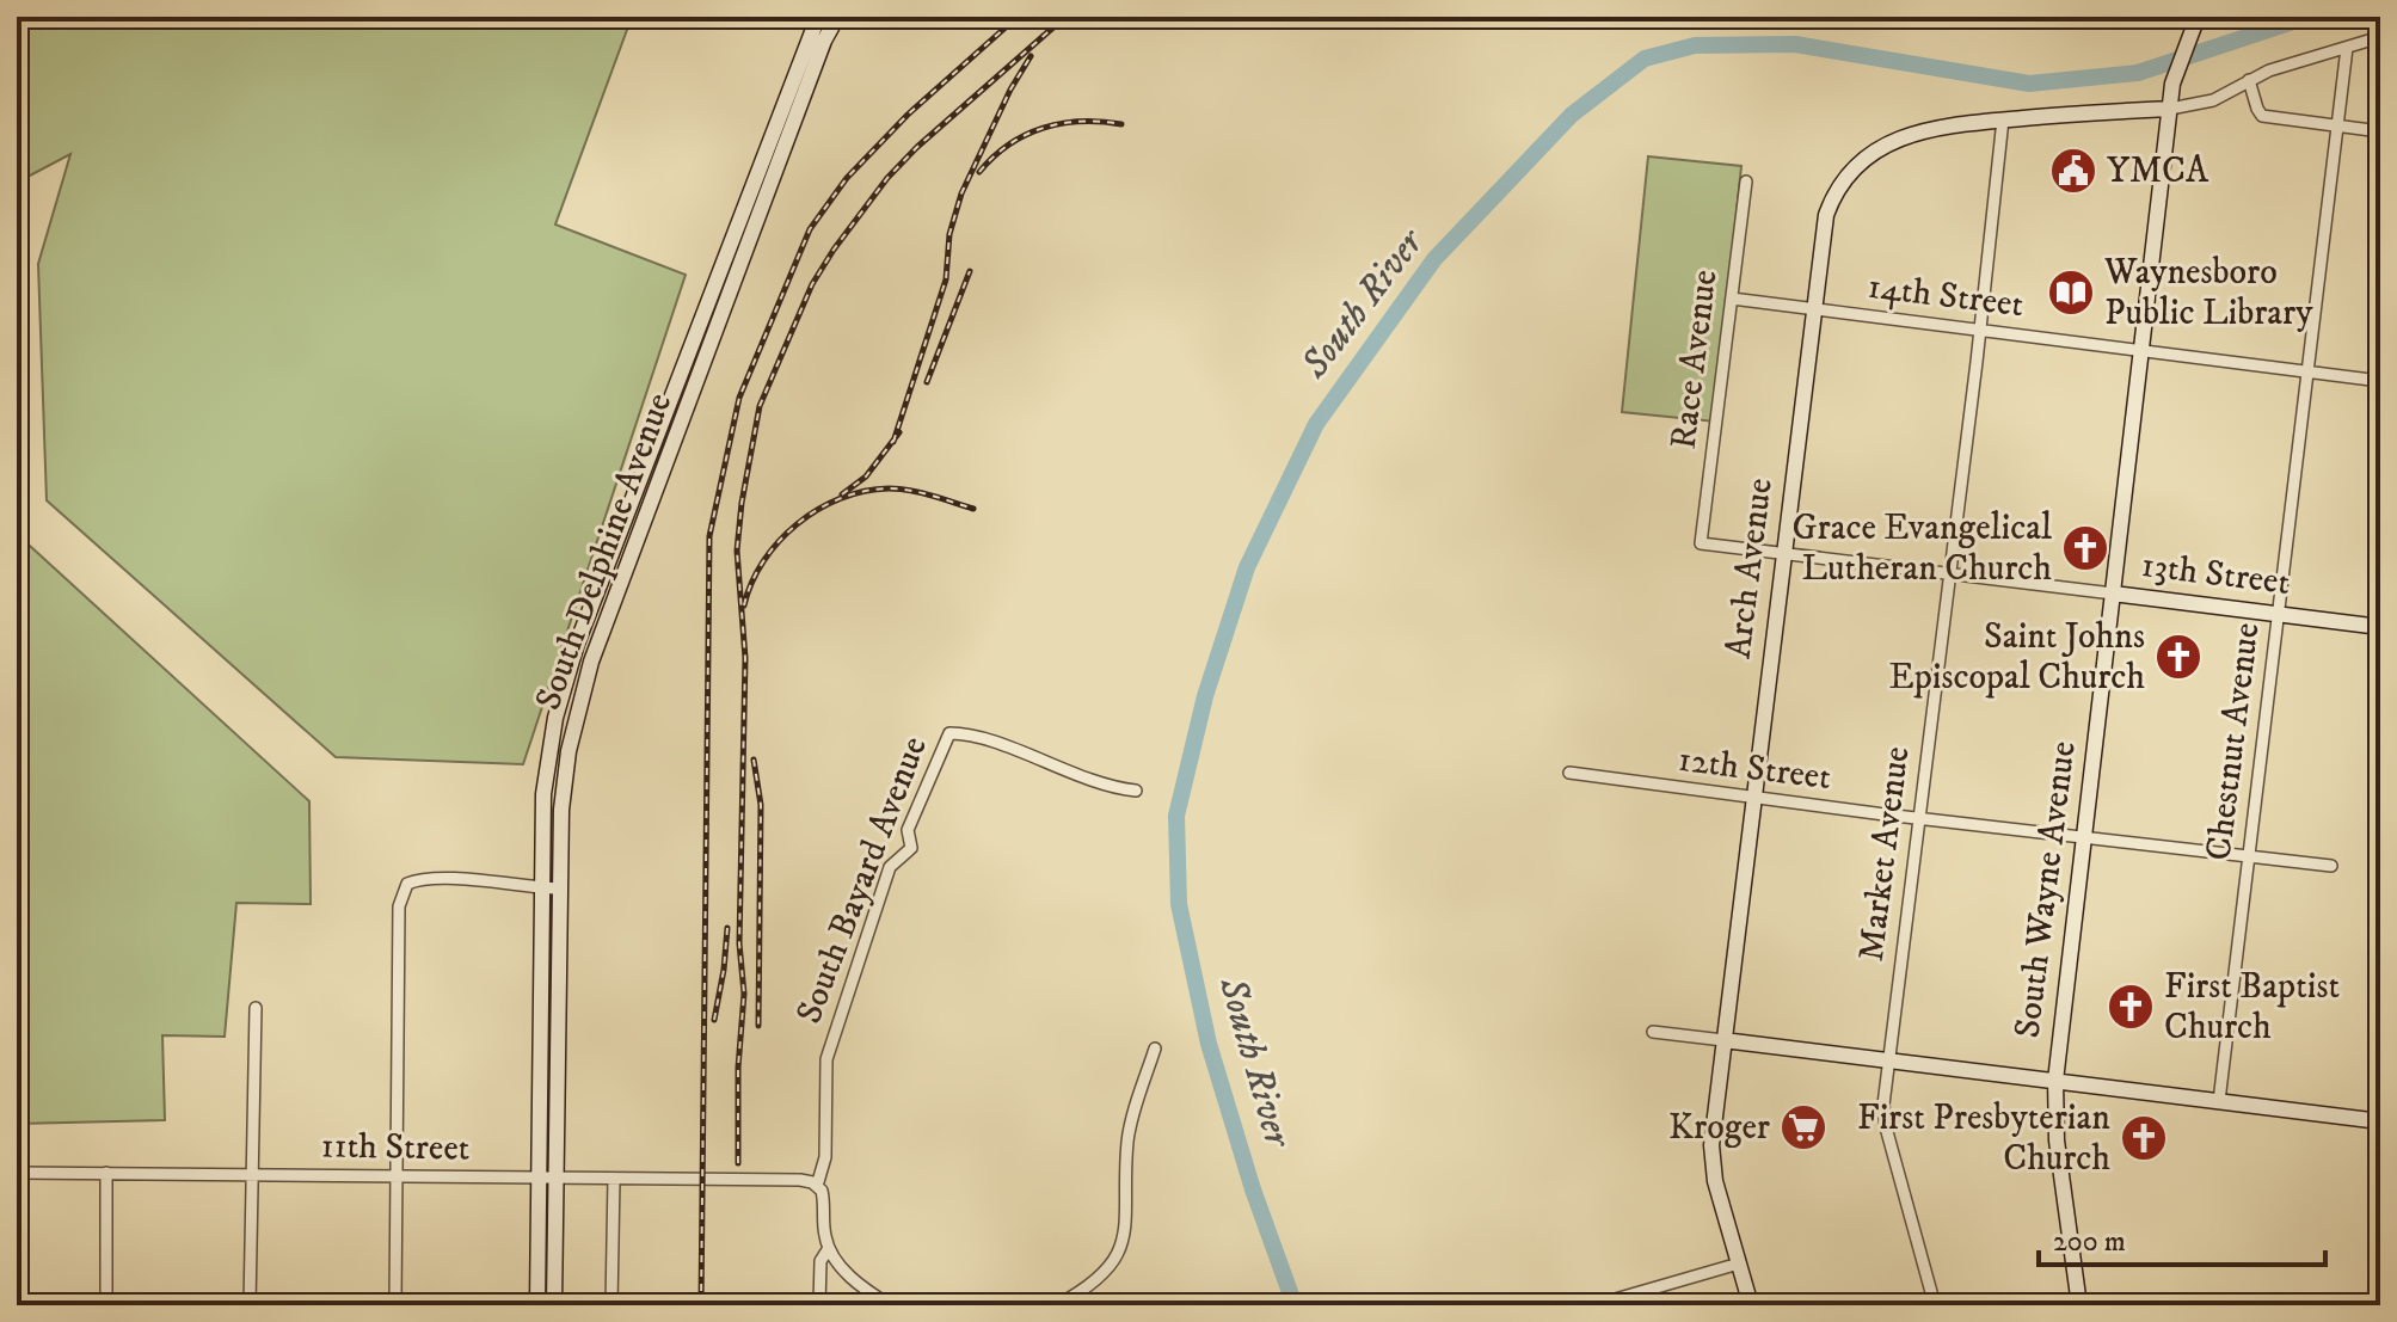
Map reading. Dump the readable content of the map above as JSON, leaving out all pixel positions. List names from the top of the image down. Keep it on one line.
{"streets":{"main road":["South Delphine Avenue","Arch Avenue","13th Street","South Wayne Avenue"],"street":["14th Street","Race Avenue","Chestnut Avenue","12th Street","Market Avenue","South Bayard Avenue","11th Street"]},"crossings":[["14th Street","Race Avenue"],["14th Street","Arch Avenue"],["14th Street","Chestnut Avenue"],["14th Street","Market Avenue"],["14th Street","South Wayne Avenue"],["Race Avenue","13th Street"],["South Delphine Avenue","11th Street"],["Arch Avenue","13th Street"],["Arch Avenue","12th Street"],["Arch Avenue","Market Avenue"],["Arch Avenue","South Wayne Avenue"],["13th Street","Chestnut Avenue"],["13th Street","Market Avenue"],["13th Street","South Wayne Avenue"],["Chestnut Avenue","12th Street"],["12th Street","Market Avenue"],["12th Street","South Wayne Avenue"]],"water":["South River"],"places":{"public building":["YMCA"],"library":["Waynesboro Public Library"],"church":["Grace Evangelical Lutheran Church","Saint Johns Episcopal Church","First Baptist Church","First Presbyterian Church"],"supermarket":["Kroger"]},"scale_bar":"200 m"}
